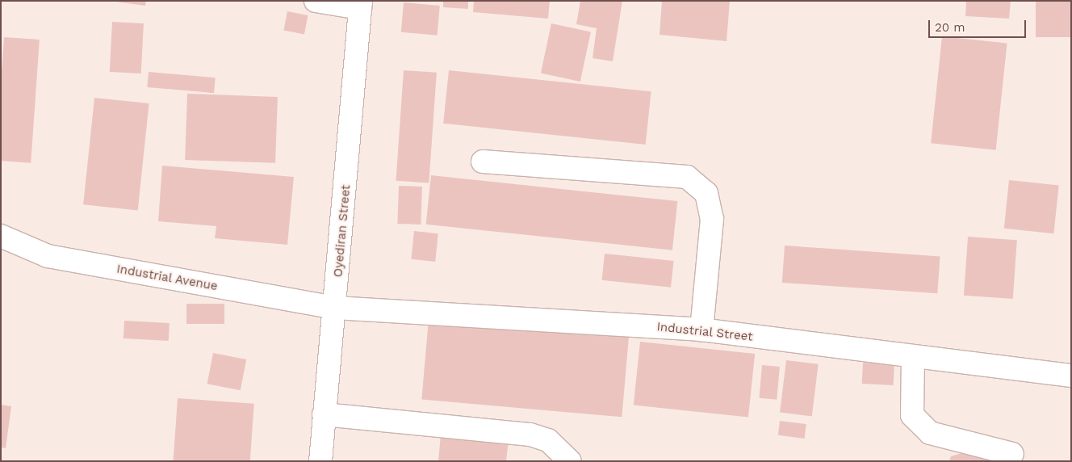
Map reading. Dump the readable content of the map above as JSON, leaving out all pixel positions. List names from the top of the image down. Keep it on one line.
{"streets":{"street":["Oyediran Street","Industrial Avenue","Industrial Street"]},"crossings":[["Oyediran Street","Industrial Avenue"],["Oyediran Street","Industrial Street"],["Industrial Avenue","Industrial Street"]],"scale_bar":"20 m"}
